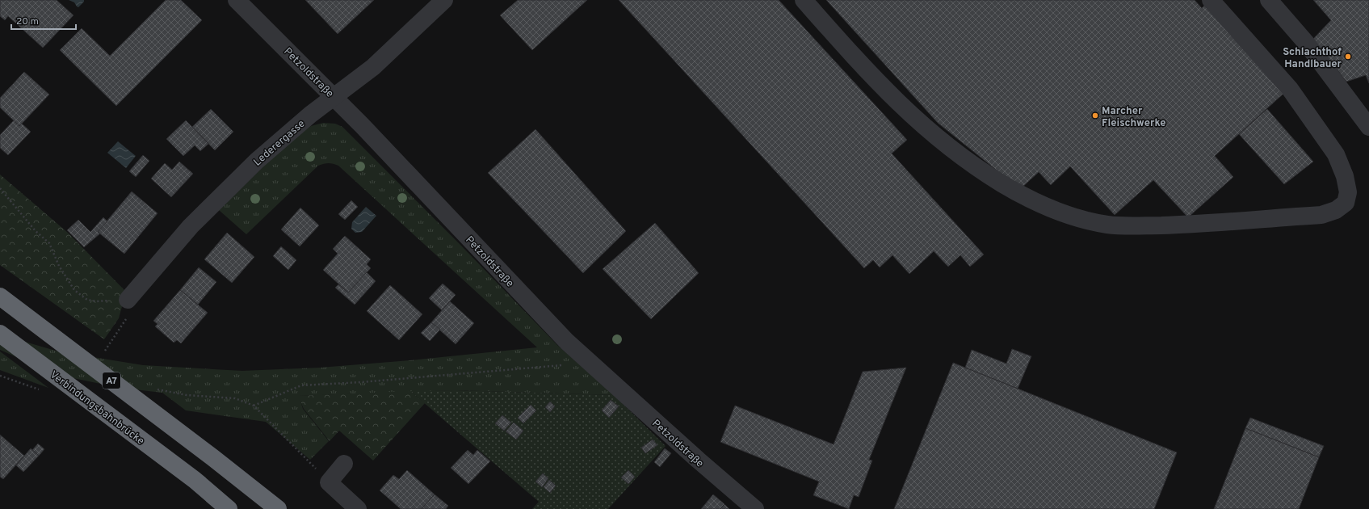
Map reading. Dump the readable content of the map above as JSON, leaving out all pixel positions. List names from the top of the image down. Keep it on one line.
{"streets":{"highway":["A7","Verbindungsbahnbrücke"],"street":["Petzoldstraße","Lederergasse"]},"crossings":[["Petzoldstraße","Lederergasse"]],"places":["Schlachthof Handlbauer","Marcher Fleischwerke"],"scale_bar":"20 m"}
